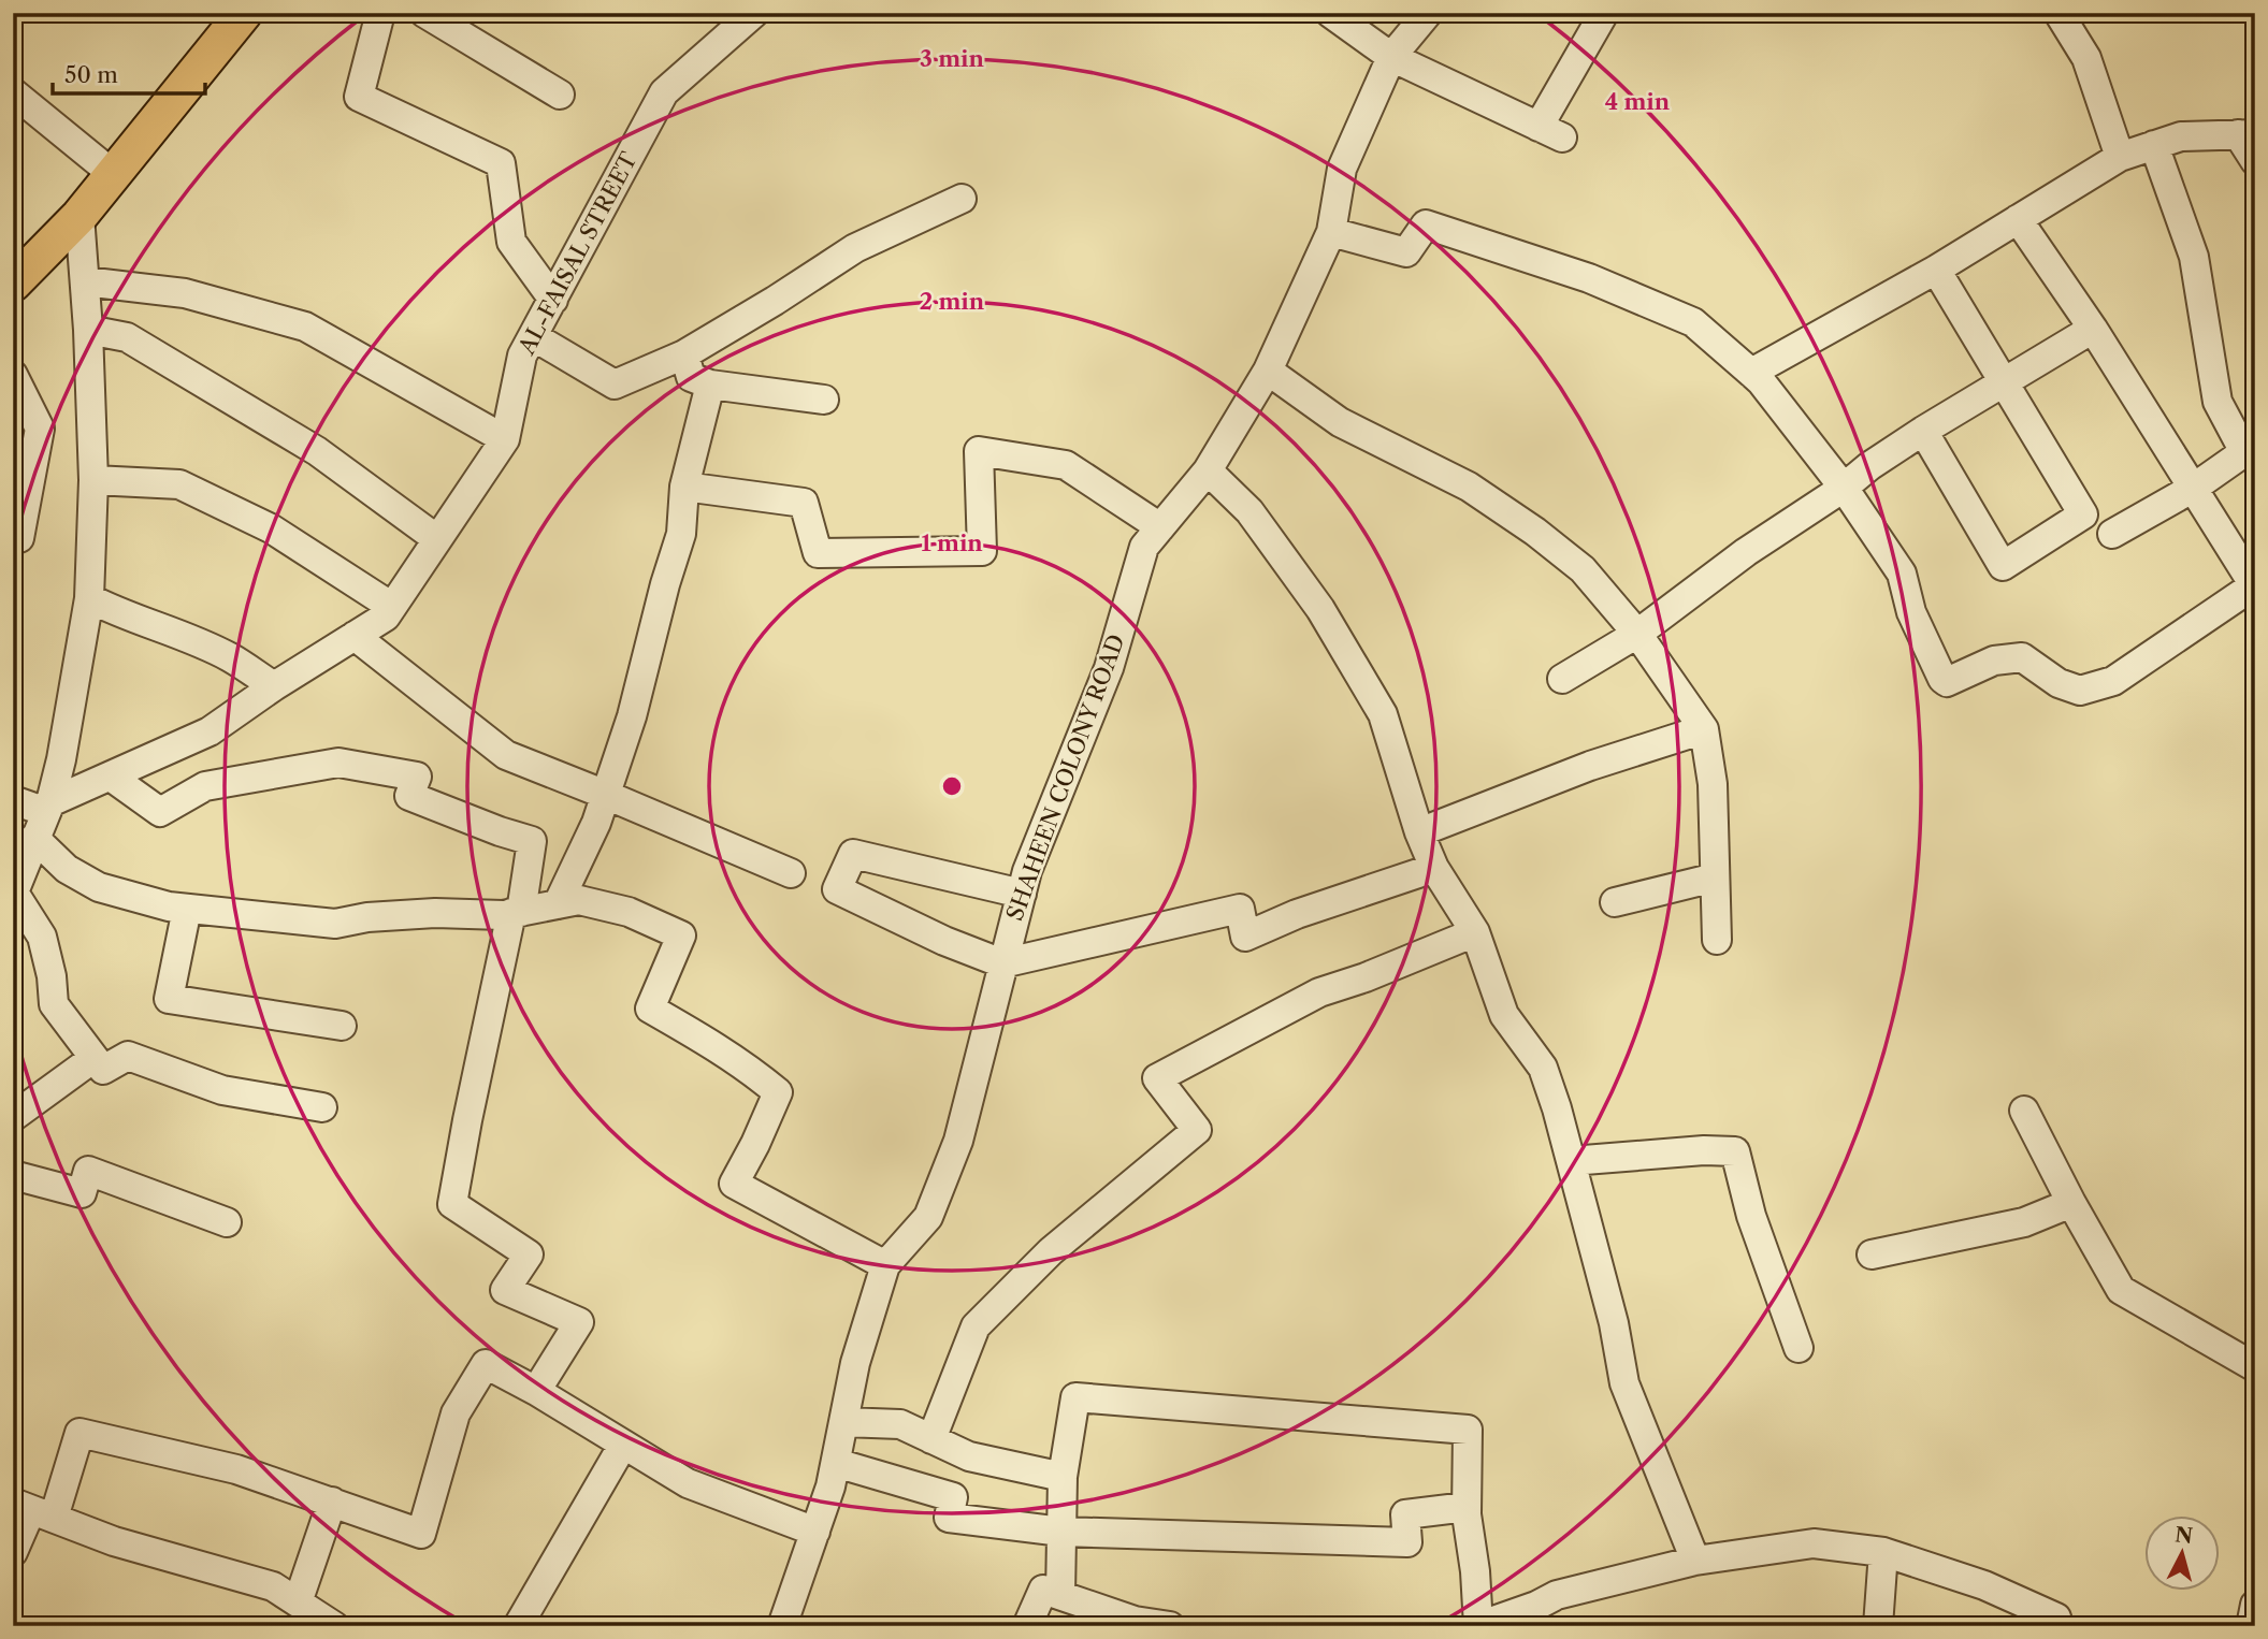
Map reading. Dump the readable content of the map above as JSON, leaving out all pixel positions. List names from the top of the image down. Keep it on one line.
{"streets":{"street":["AL-FAISAL STREET","SHAHEEN COLONY ROAD"]},"scale_bar":"50 m","north":"top","rings":["3 min","4 min","2 min","1 min"]}
